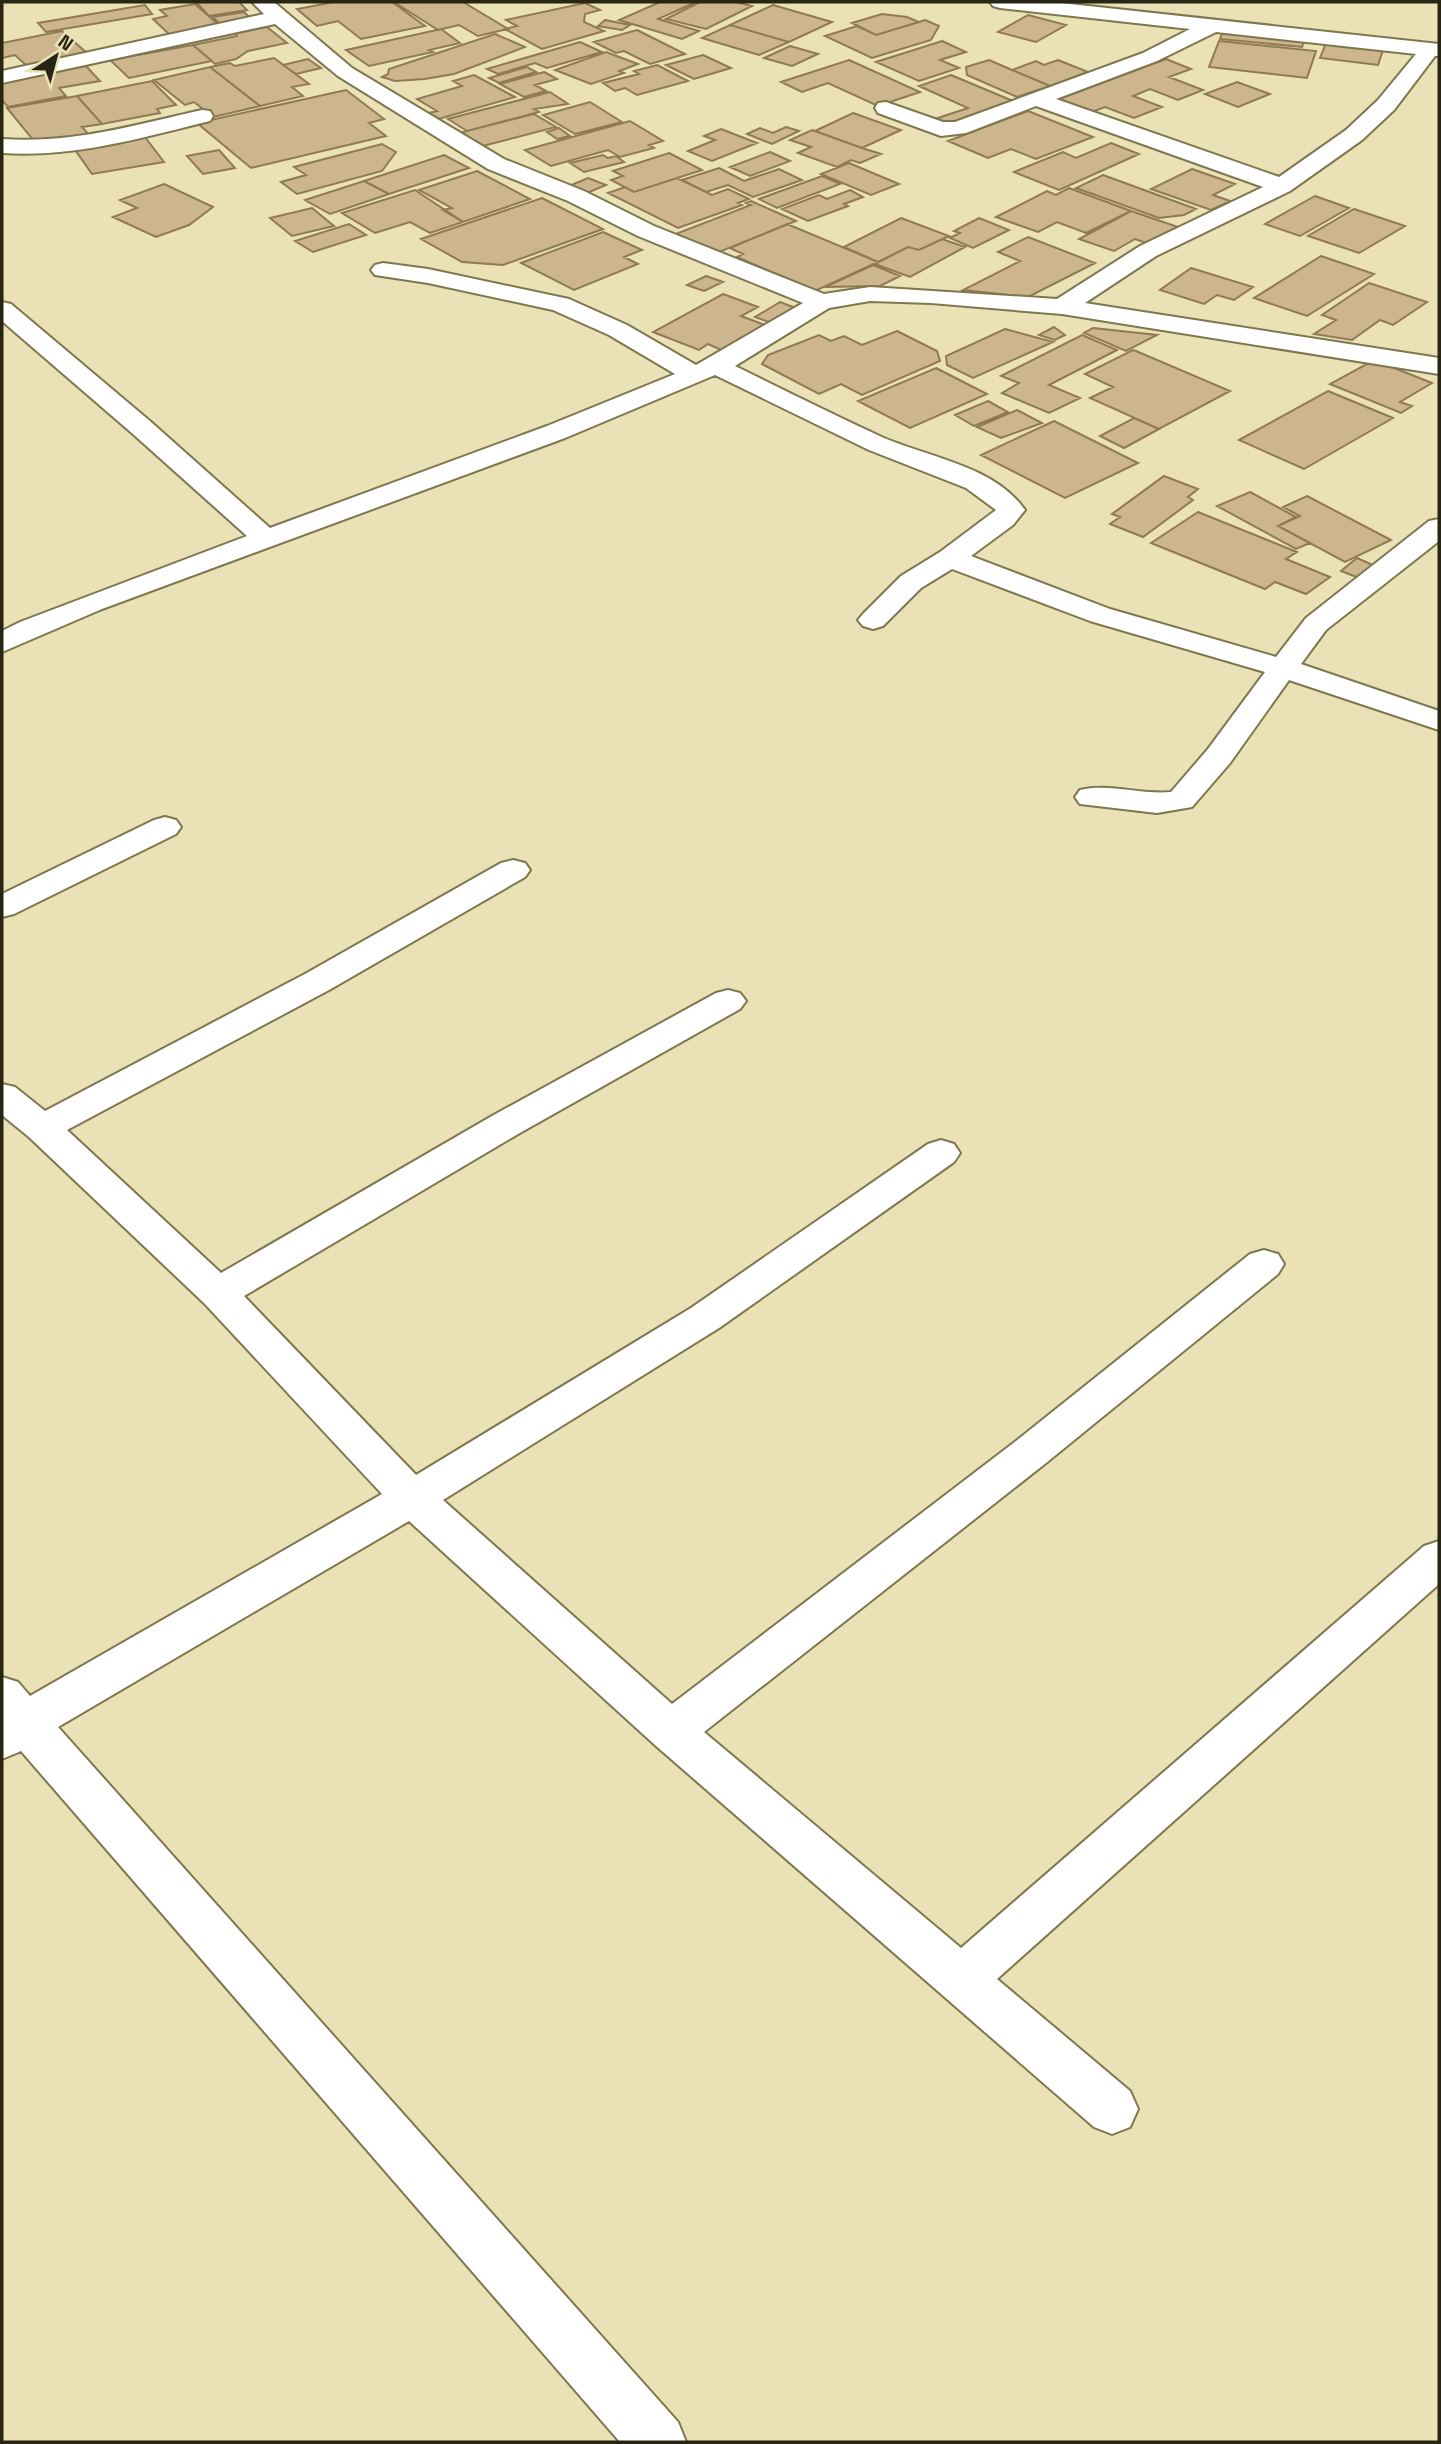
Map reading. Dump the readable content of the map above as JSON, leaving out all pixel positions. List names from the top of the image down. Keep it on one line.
{"north":"top right"}
